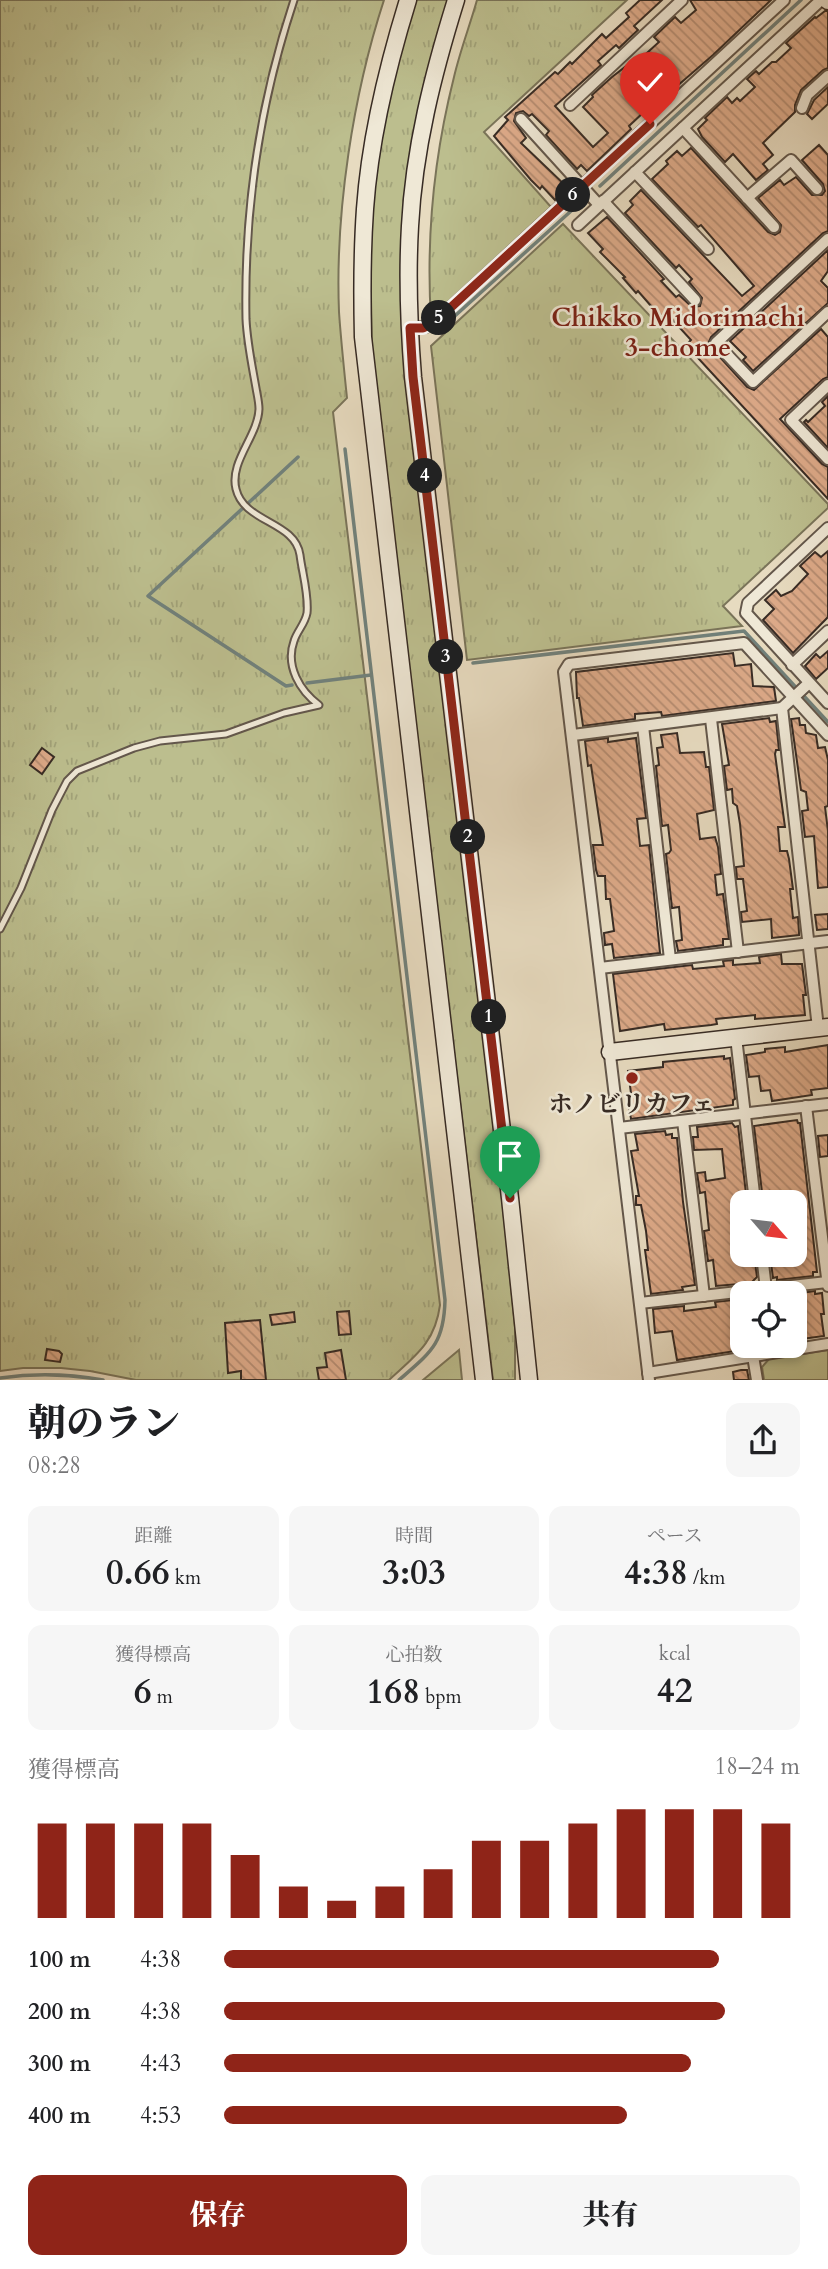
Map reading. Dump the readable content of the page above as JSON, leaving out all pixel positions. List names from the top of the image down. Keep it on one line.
{"districts":["Chikko Midorimachi 3-chome"],"places":["ホノビリカフェ"],"north":"bottom right","page":{"pins":["6","5","4","3","2","1"],"heading":["朝のラン","08:28"],"stats":[["距離","0.66 km"],["時間","3:03"],["ペース","4:38 /km"],["獲得標高","6 m"],["心拍数","168 bpm"],["kcal","42"]],"chart":["獲得標高","18–24 m"],"list":[{"name":"100 m","note":"4:38"},{"name":"200 m","note":"4:38"},{"name":"300 m","note":"4:43"},{"name":"400 m","note":"4:53"}],"buttons":["保存","共有"]}}
